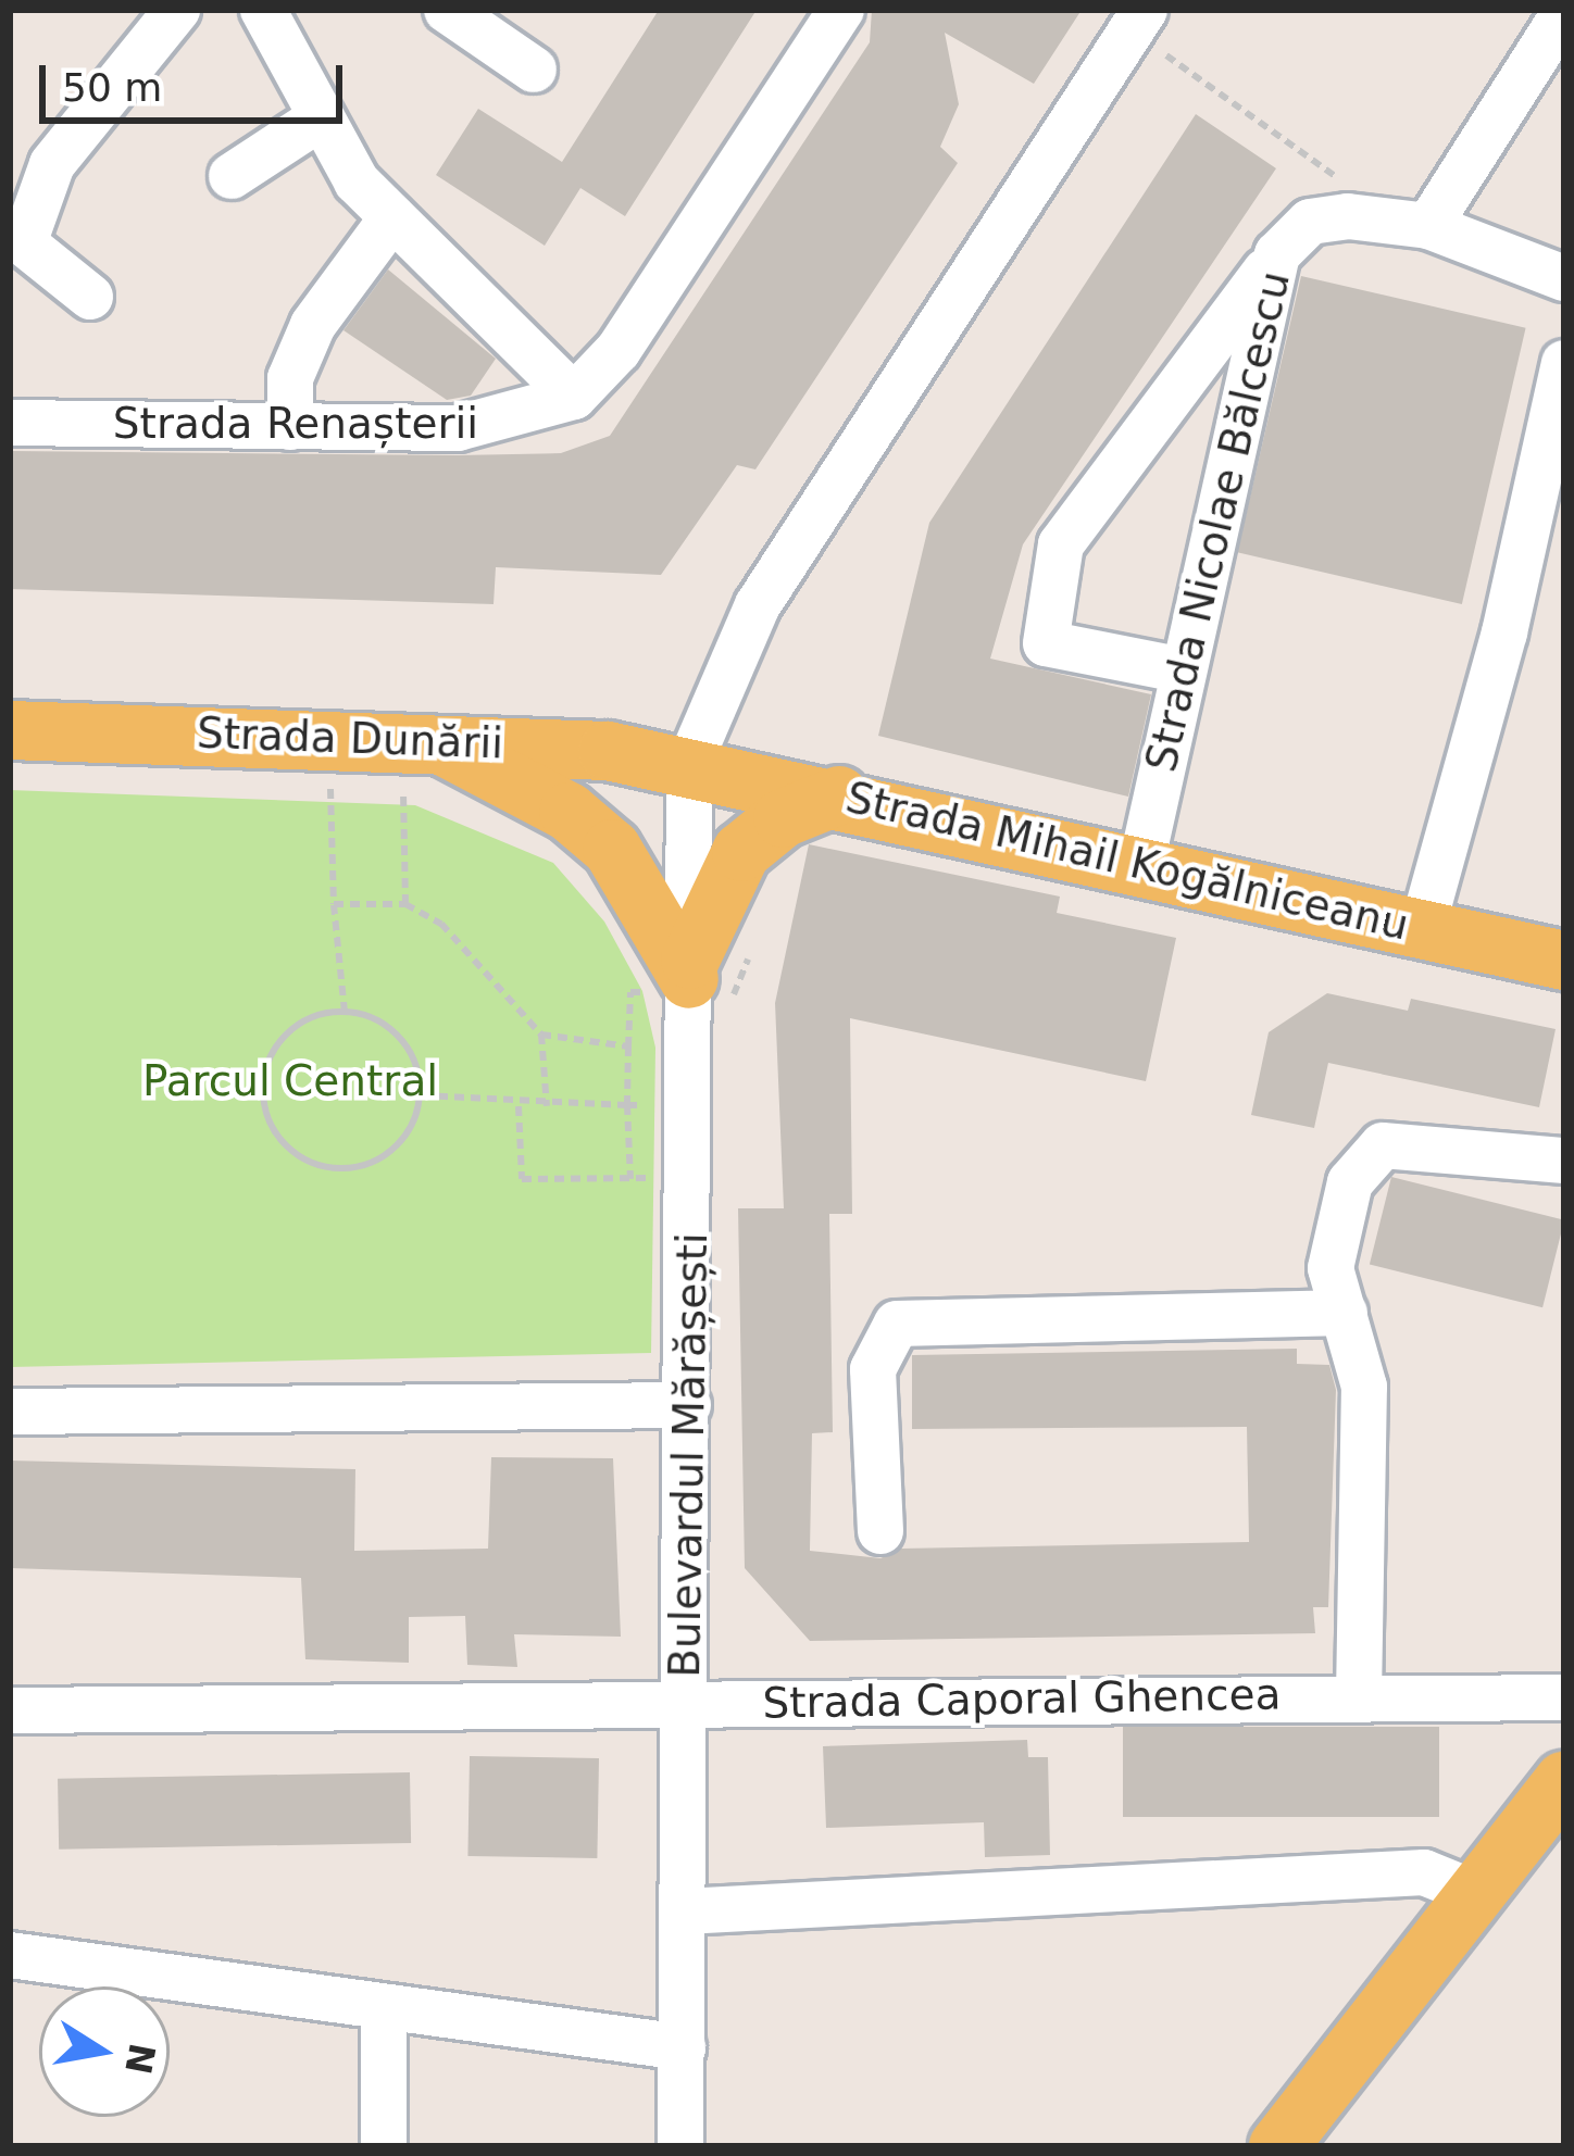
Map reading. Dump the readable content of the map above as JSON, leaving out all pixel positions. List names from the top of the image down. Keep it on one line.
{"streets":{"main road":["Strada Dunării","Strada Mihail Kogălniceanu"],"street":["Strada Renașterii","Strada Nicolae Bălcescu","Bulevardul Mărășești","Strada Caporal Ghencea"]},"crossings":[["Strada Nicolae Bălcescu","Strada Mihail Kogălniceanu"],["Strada Dunării","Strada Mihail Kogălniceanu"],["Strada Dunării","Bulevardul Mărășești"],["Strada Mihail Kogălniceanu","Bulevardul Mărășești"],["Bulevardul Mărășești","Strada Caporal Ghencea"]],"parks":["Parcul Central"],"scale_bar":"50 m","north":"right"}
